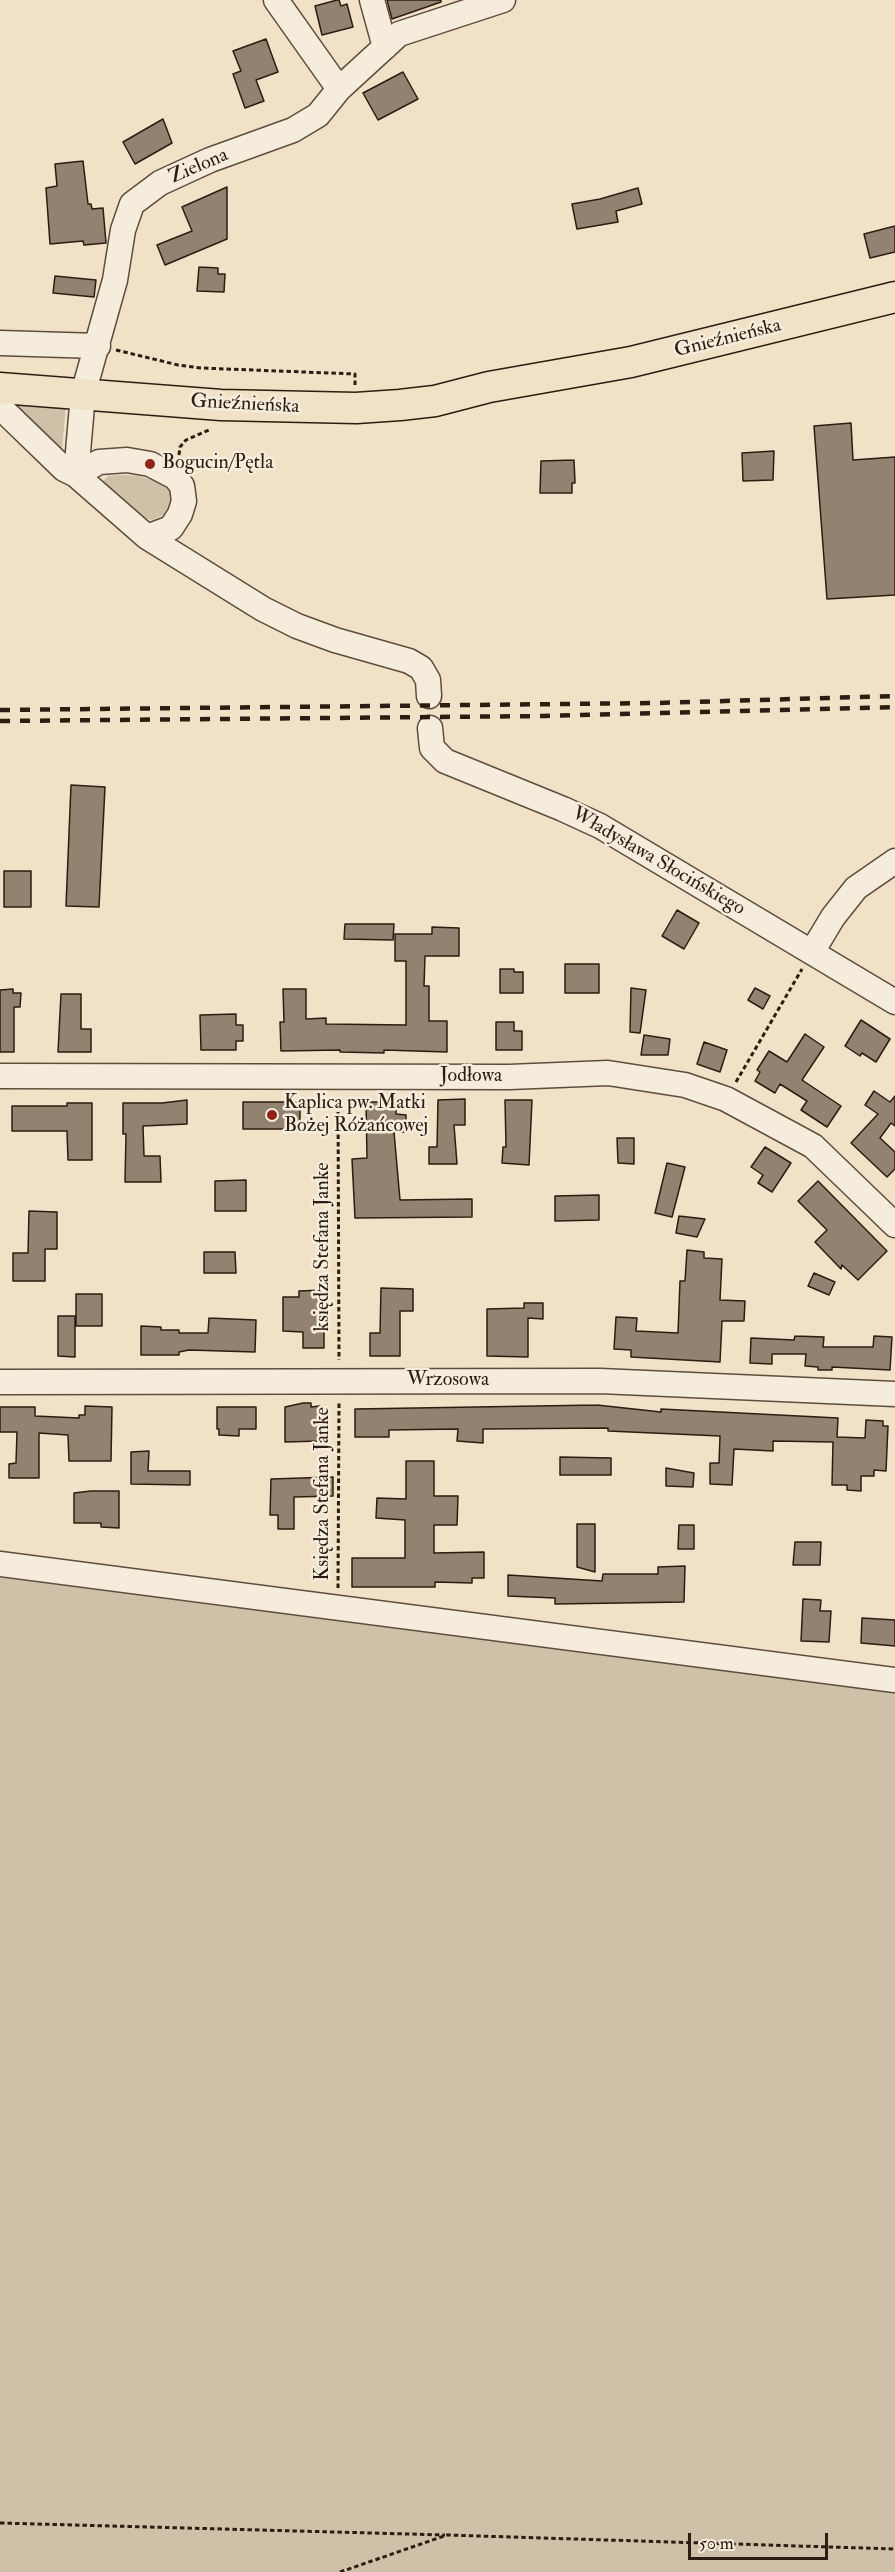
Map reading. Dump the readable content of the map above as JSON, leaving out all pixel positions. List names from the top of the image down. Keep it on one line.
{"streets":{"main road":["Gnieźnieńska"],"street":["Zielona","Władysława Słocińskiego","Jodłowa","Wrzosowa"],"path":["księdza Stefana Janke","Księdza Stefana Janke"]},"crossings":[["Zielona","Gnieźnieńska"],["Jodłowa","księdza Stefana Janke"],["księdza Stefana Janke","Wrzosowa"],["księdza Stefana Janke","Księdza Stefana Janke"],["Wrzosowa","Księdza Stefana Janke"]],"places":["Bogucin/Pętla","Kaplica pw. Matki Bożej Różańcowej"],"scale_bar":"50 m"}
